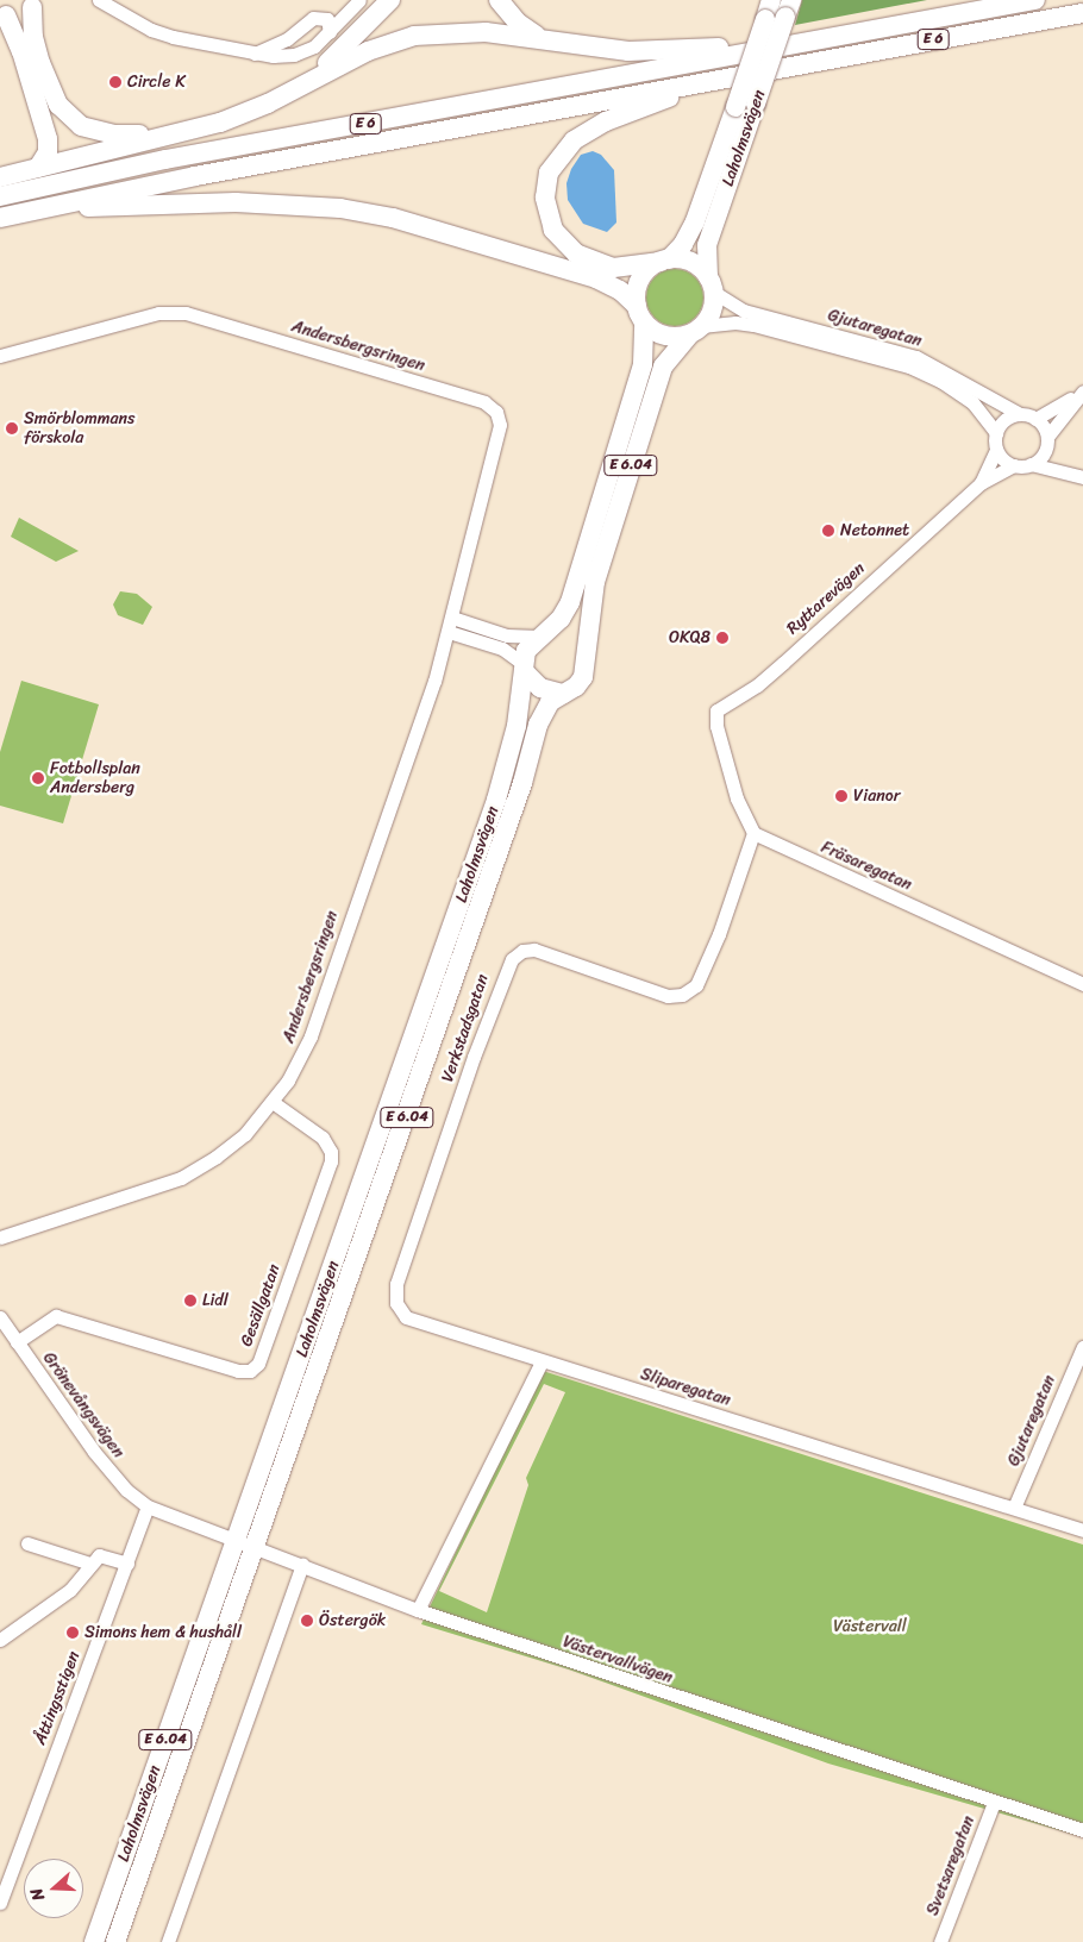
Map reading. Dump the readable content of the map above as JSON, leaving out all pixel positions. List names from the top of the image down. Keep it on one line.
{"streets":{"highway":["E 6","Laholmsvägen","E 6.04"],"street":["Gjutaregatan","Andersbergsringen","Ryttarevägen","Fräsaregatan","Verkstadsgatan","Gesällgatan","Sliparegatan","Grönevångsvägen","Västervallvägen","Åttingsstigen","Svetsaregatan"]},"crossings":[["Laholmsvägen","Gjutaregatan"],["Laholmsvägen","Västervallvägen"],["Gjutaregatan","Ryttarevägen"],["Gjutaregatan","Sliparegatan"],["Andersbergsringen","Gesällgatan"],["Ryttarevägen","Fräsaregatan"],["Ryttarevägen","Verkstadsgatan"],["Fräsaregatan","Verkstadsgatan"],["Verkstadsgatan","Sliparegatan"],["Gesällgatan","Grönevångsvägen"],["Grönevångsvägen","Västervallvägen"],["Grönevångsvägen","Åttingsstigen"],["Västervallvägen","Åttingsstigen"],["Västervallvägen","Svetsaregatan"]],"parks":["Västervall"],"places":["Circle K","Smörblommans förskola","Netonnet","OKQ8","Fotbollsplan Andersberg","Vianor","Lidl","Östergök","Simons hem & hushåll"],"north":"left"}
